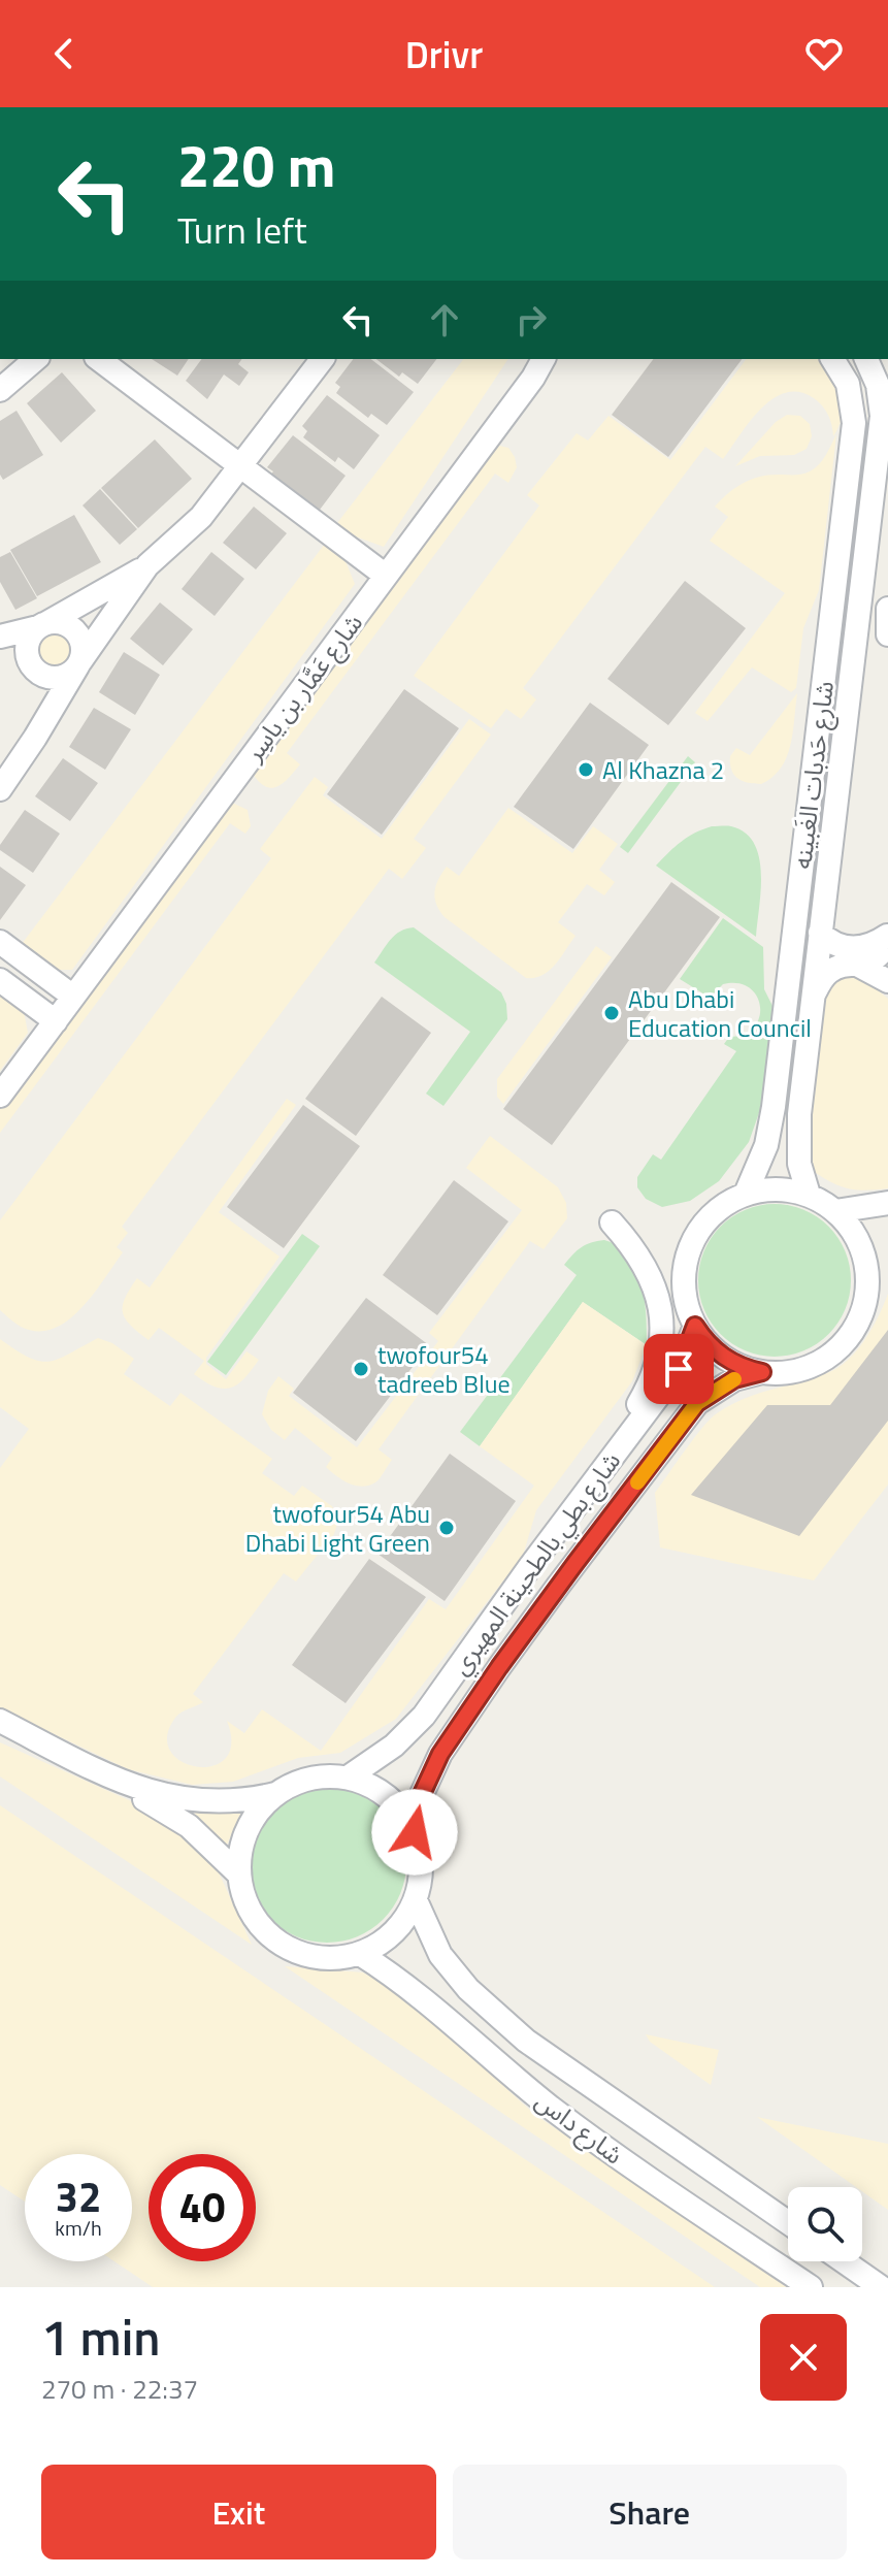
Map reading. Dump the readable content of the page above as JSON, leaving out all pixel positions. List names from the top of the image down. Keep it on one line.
{"streets":{"street":["شارع عَمَّار بن ياسِر","شارع حَدبات الغَبينه","شارع بطي بالطحينة المهيري","شارع داس"]},"crossings":[["شارع حَدبات الغَبينه","شارع بطي بالطحينة المهيري"],["شارع بطي بالطحينة المهيري","شارع داس"]],"places":["Al Khazna 2","Abu Dhabi Education Council","twofour54 tadreeb Blue","twofour54 Abu Dhabi Light Green"],"page":{"header":"Drivr","turn":["220 m","Turn left"],"speed":"32 km/h","limit":"40","heading":["1 min","270 m · 22:37"],"buttons":["Exit","Share"]}}
